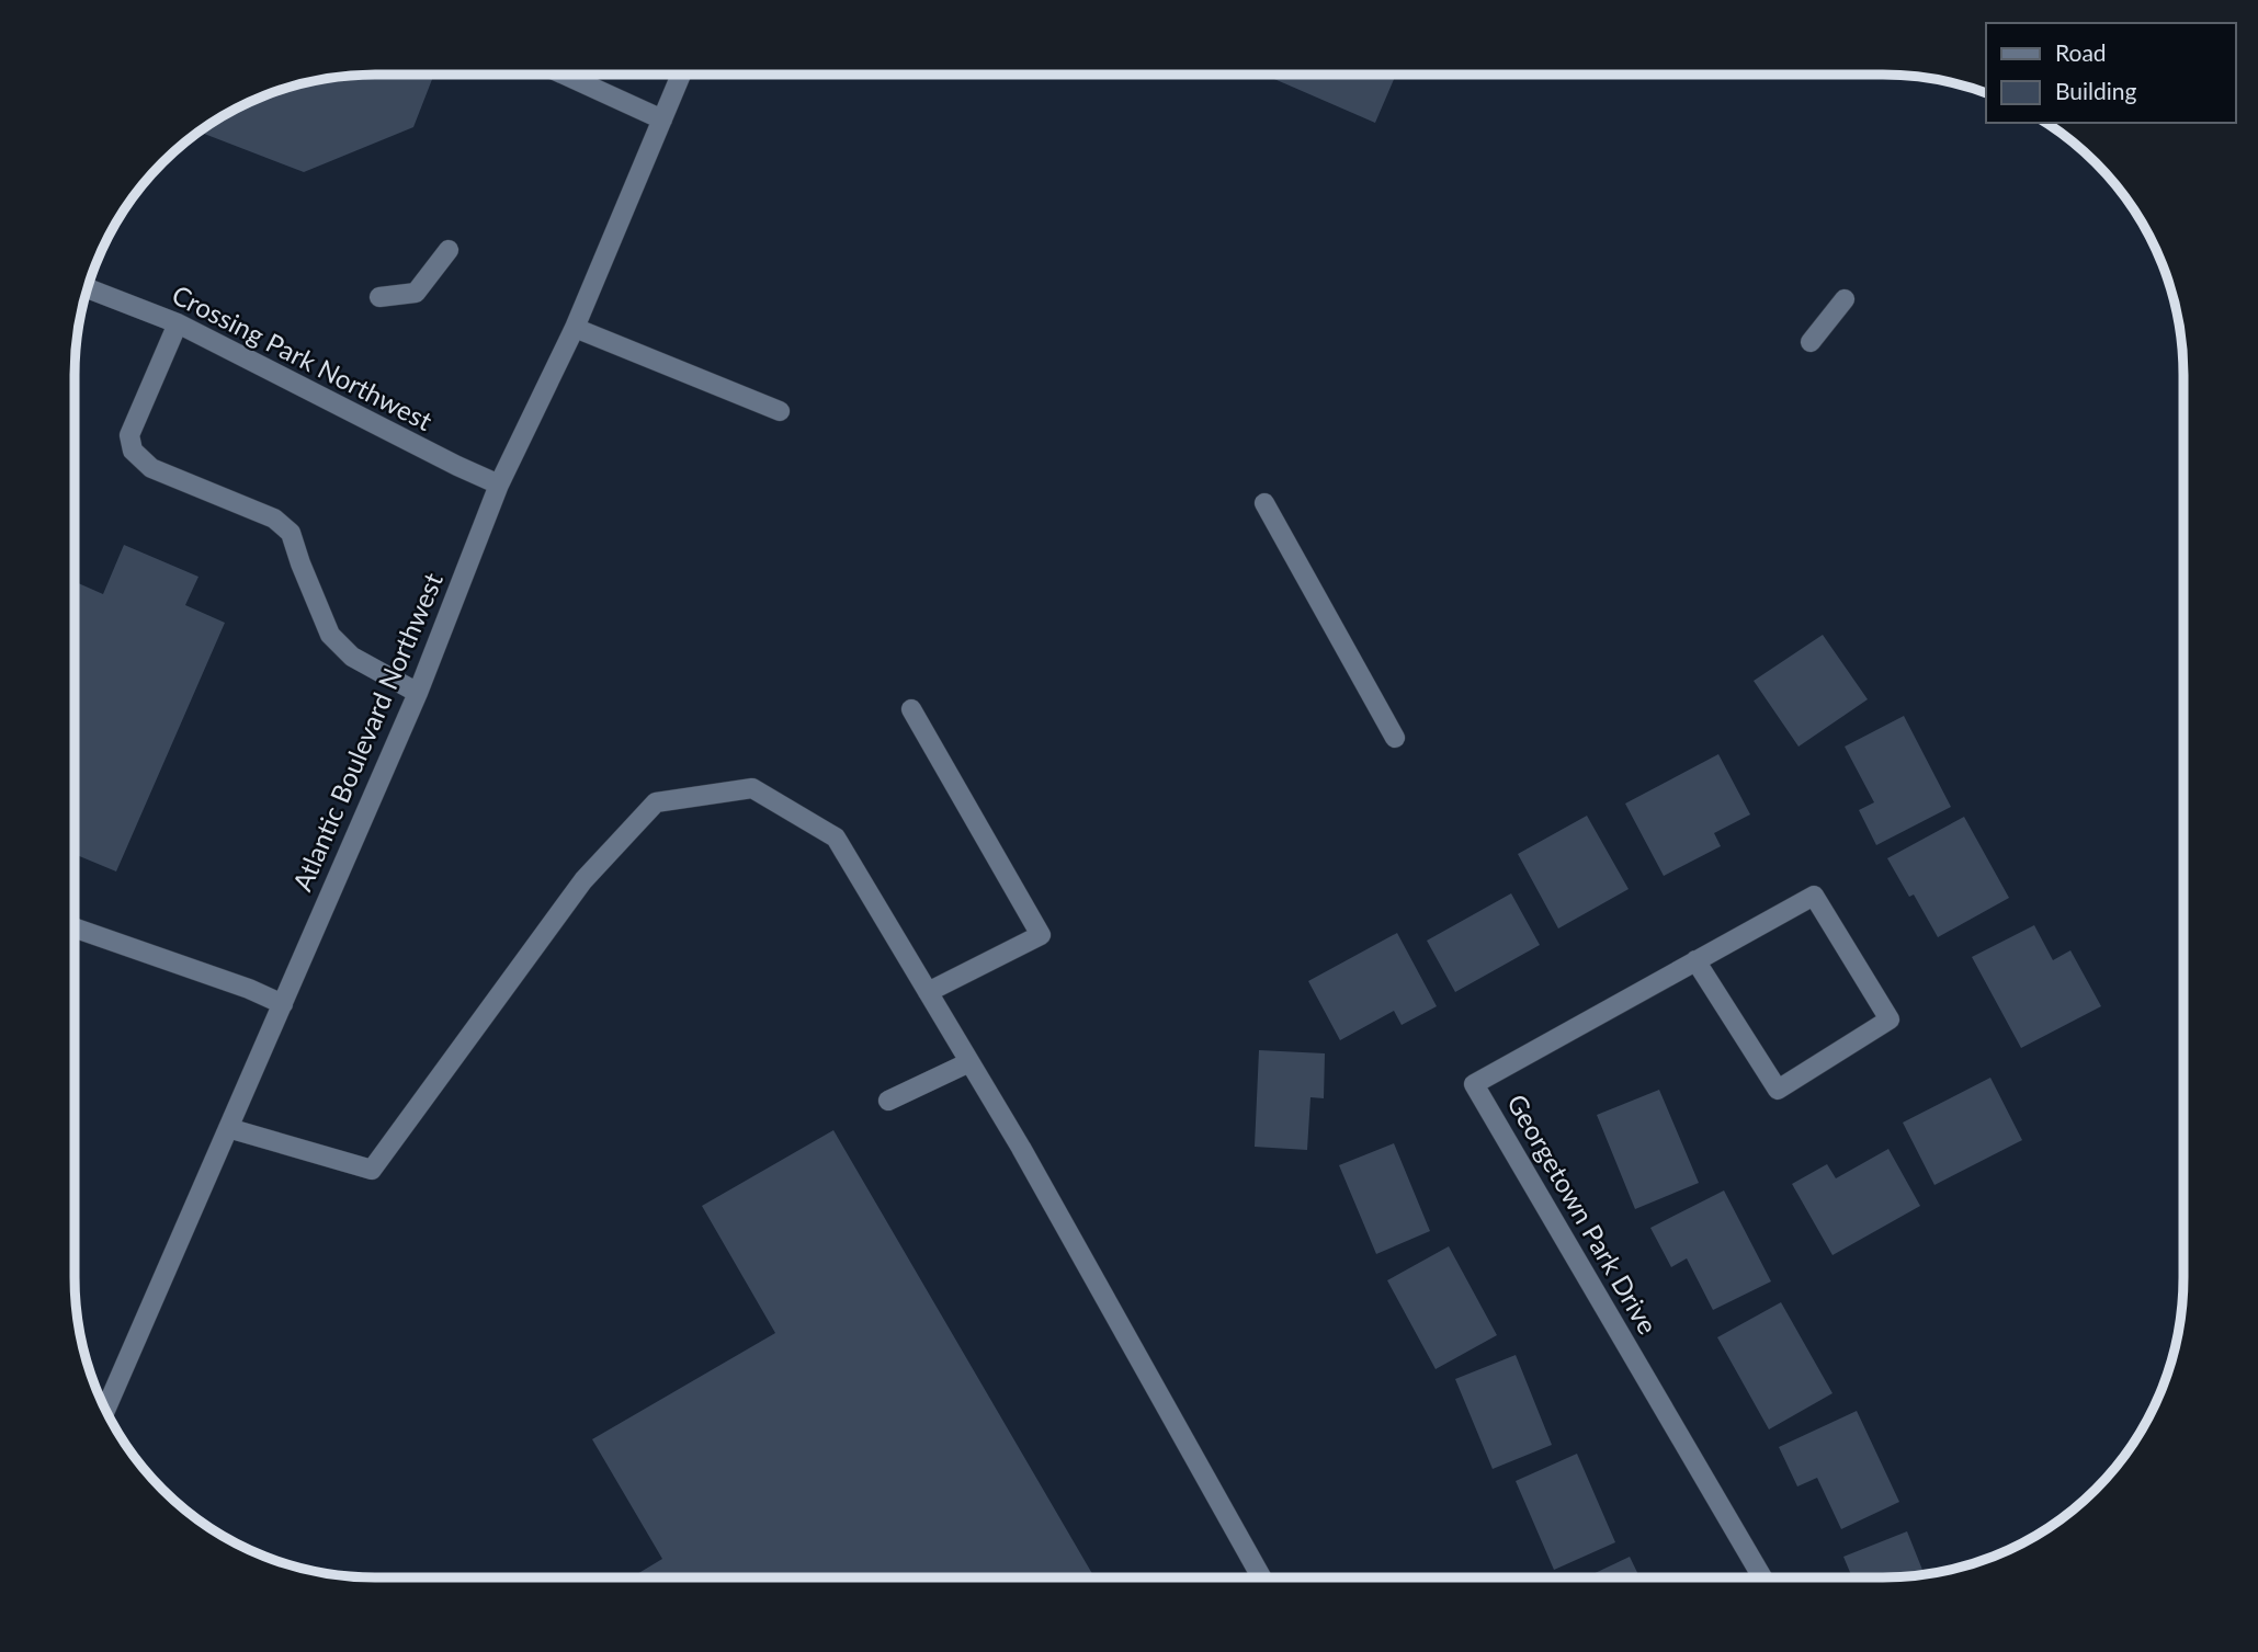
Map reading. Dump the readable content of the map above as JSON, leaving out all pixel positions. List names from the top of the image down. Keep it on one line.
{"streets":{"street":["Crossing Park Northwest","Atlantic Boulevard Northwest","Georgetown Park Drive"]},"crossings":[["Crossing Park Northwest","Atlantic Boulevard Northwest"]],"legend":["Road","Building"]}
